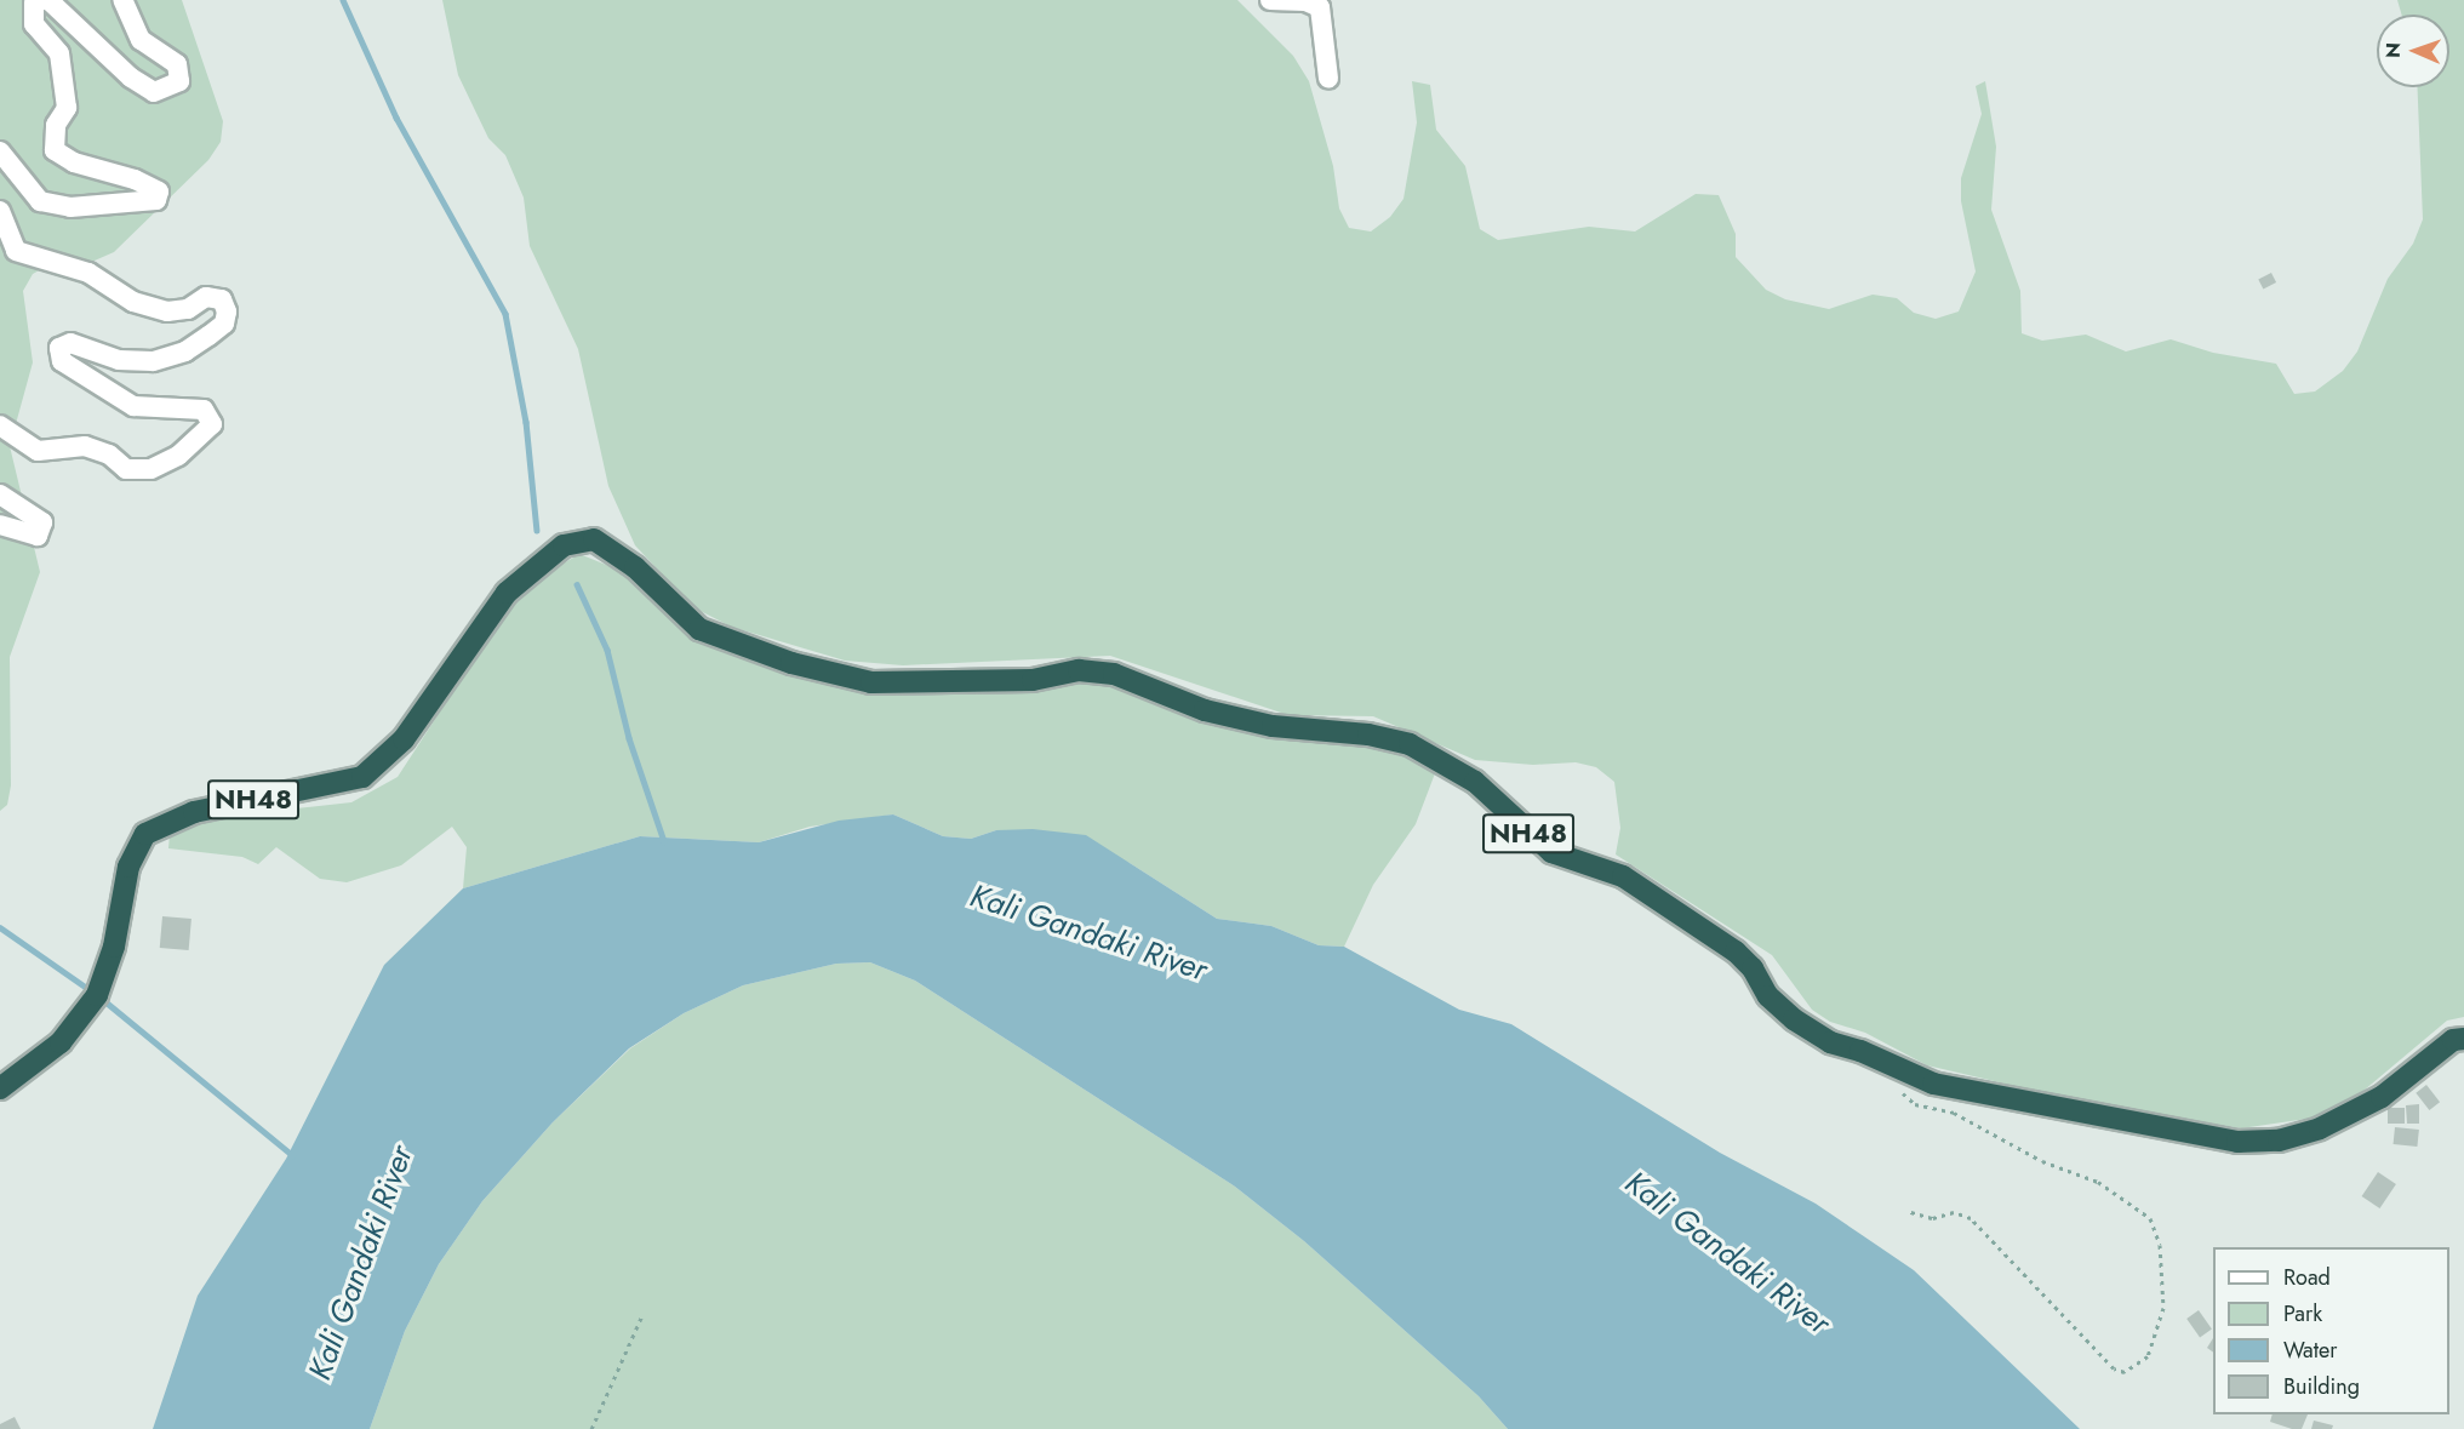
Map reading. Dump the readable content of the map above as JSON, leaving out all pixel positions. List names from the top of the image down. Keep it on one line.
{"streets":{"highway":["NH48"]},"water":["Kali Gandaki River"],"legend":["Road","Park","Water","Building"],"north":"left"}
